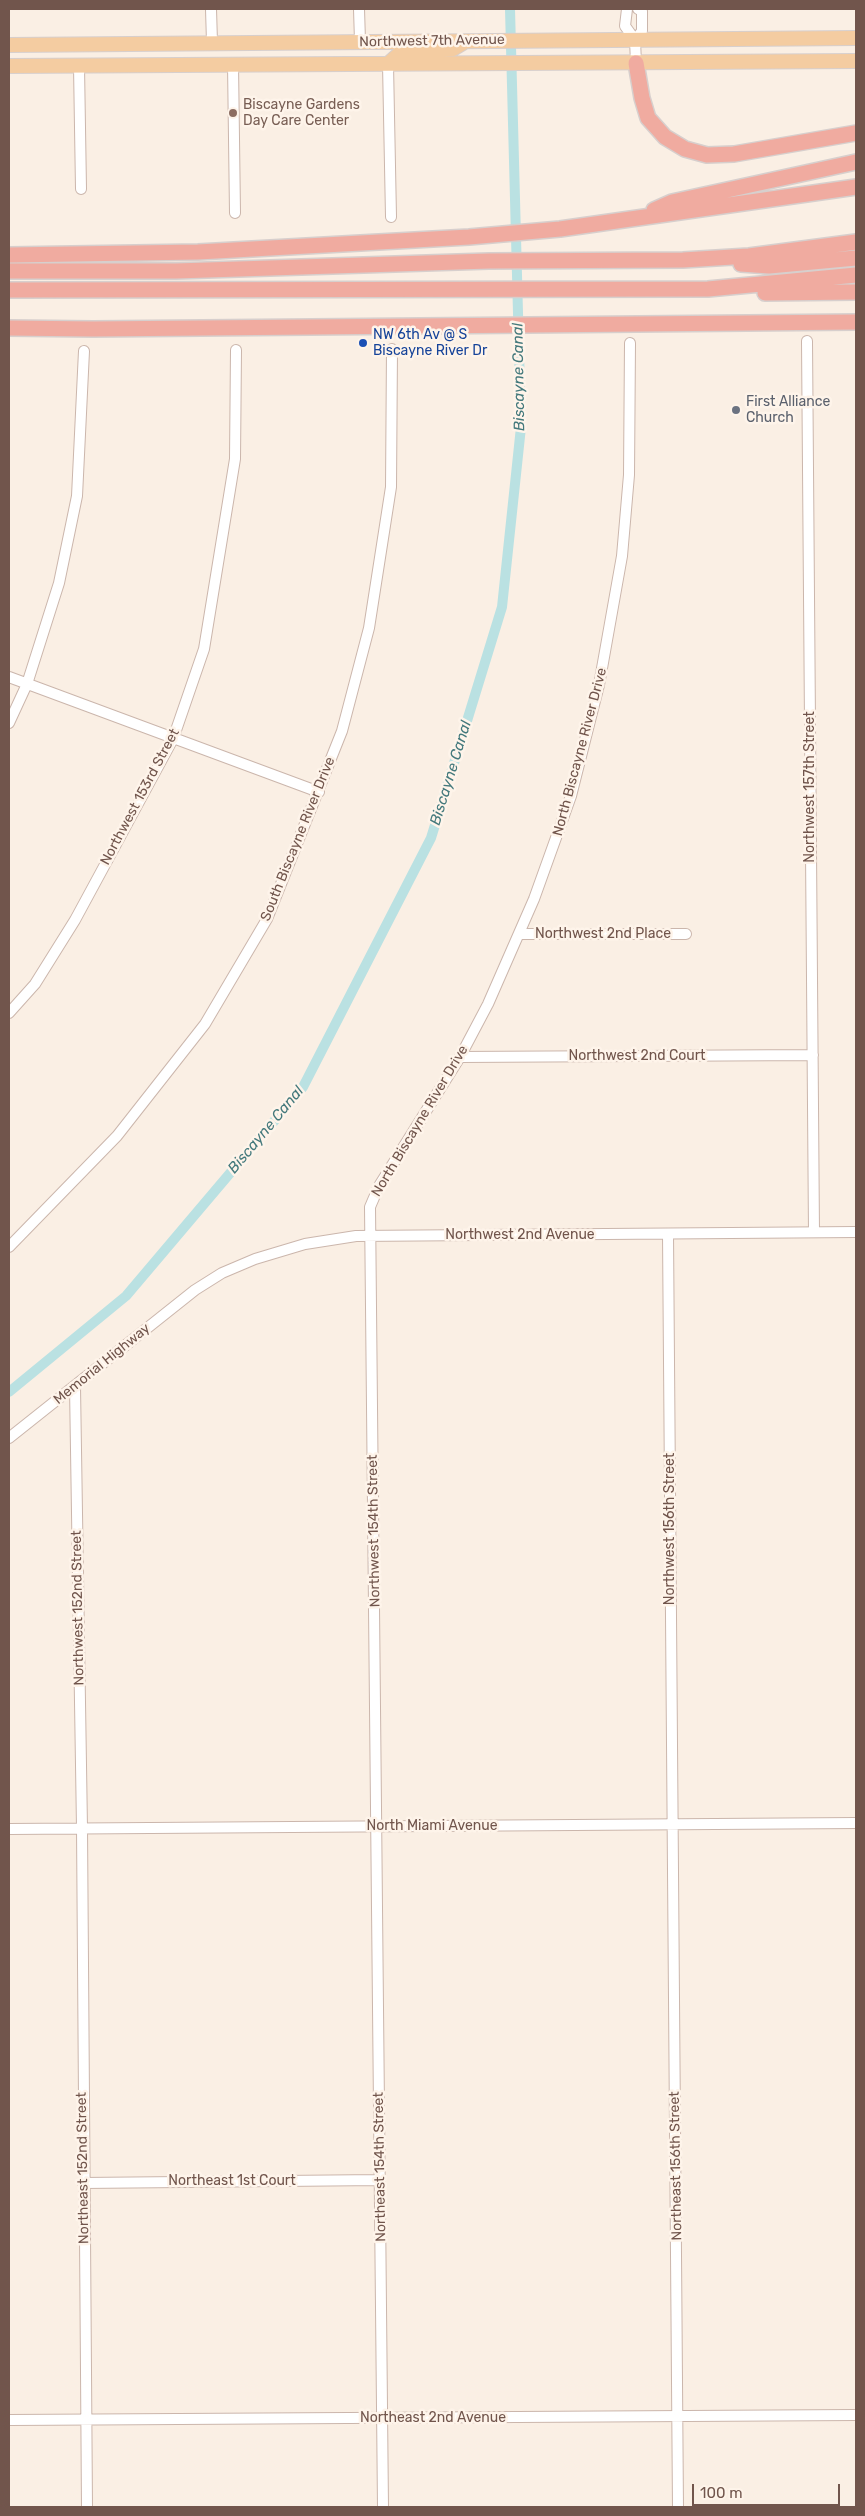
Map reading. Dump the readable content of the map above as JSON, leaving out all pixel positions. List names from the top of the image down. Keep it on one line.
{"streets":{"main road":["Northwest 7th Avenue"],"street":["North Biscayne River Drive","Northwest 157th Street","Northwest 153rd Street","South Biscayne River Drive","Northwest 2nd Place","Northwest 2nd Court","Northwest 2nd Avenue","Memorial Highway","Northwest 156th Street","Northwest 154th Street","Northwest 152nd Street","North Miami Avenue","Northeast 156th Street","Northeast 154th Street","Northeast 152nd Street","Northeast 1st Court","Northeast 2nd Avenue"]},"crossings":[["North Biscayne River Drive","Northwest 2nd Place"],["North Biscayne River Drive","Northwest 2nd Court"],["North Biscayne River Drive","Northwest 2nd Avenue"],["North Biscayne River Drive","Northwest 154th Street"],["Northwest 157th Street","Northwest 2nd Court"],["Northwest 157th Street","Northwest 2nd Avenue"],["Northwest 2nd Avenue","Memorial Highway"],["Northwest 2nd Avenue","Northwest 156th Street"],["Northwest 2nd Avenue","Northwest 154th Street"],["Memorial Highway","Northwest 152nd Street"],["Northwest 156th Street","North Miami Avenue"],["Northwest 156th Street","Northeast 156th Street"],["Northwest 154th Street","North Miami Avenue"],["Northwest 154th Street","Northeast 154th Street"],["Northwest 152nd Street","North Miami Avenue"],["Northwest 152nd Street","Northeast 152nd Street"],["North Miami Avenue","Northeast 156th Street"],["North Miami Avenue","Northeast 154th Street"],["North Miami Avenue","Northeast 152nd Street"],["Northeast 156th Street","Northeast 2nd Avenue"],["Northeast 154th Street","Northeast 1st Court"],["Northeast 154th Street","Northeast 2nd Avenue"],["Northeast 152nd Street","Northeast 1st Court"],["Northeast 152nd Street","Northeast 2nd Avenue"]],"water":["Biscayne Canal"],"places":["Biscayne Gardens Day Care Center","NW 6th Av @ S Biscayne River Dr","First Alliance Church"],"scale_bar":"100 m"}
